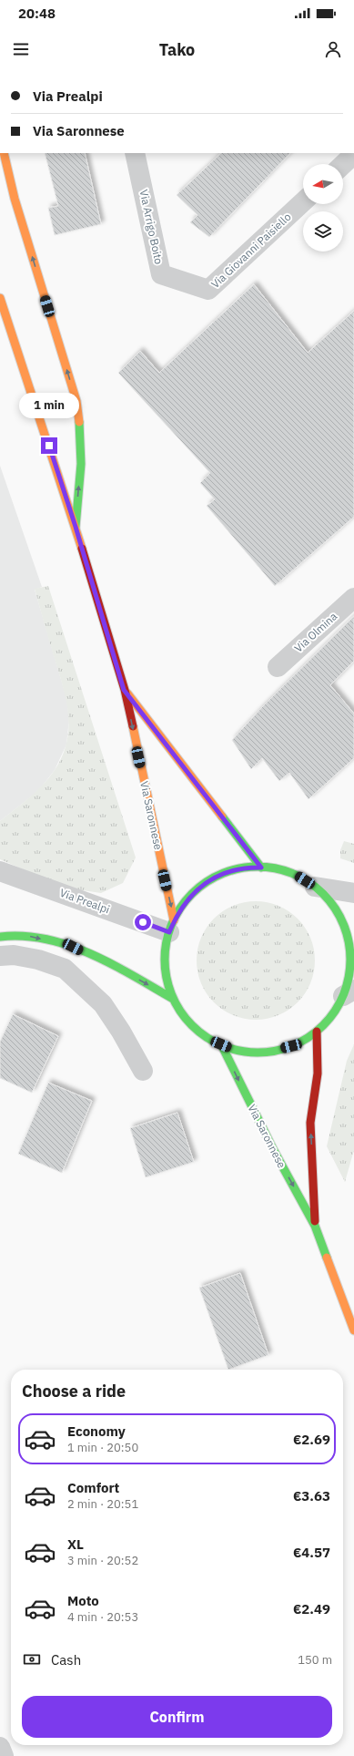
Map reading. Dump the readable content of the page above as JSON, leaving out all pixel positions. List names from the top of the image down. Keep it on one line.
{"streets":{"main road":["Via Saronnese"],"street":["Via Arrigo Boito","Via Giovanni Paisiello","Via Olmina","Via Prealpi"]},"crossings":[["Via Arrigo Boito","Via Giovanni Paisiello"],["Via Saronnese","Via Prealpi"]],"north":"left","page":{"status":"20:48","header":"Tako","banner":["Via Prealpi","Via Saronnese"],"bubble":"1 min","heading":"Choose a ride","list":[{"name":"Economy","note":"1 min · 20:50","value":"€2.69"},{"name":"Comfort","note":"2 min · 20:51","value":"€3.63"},{"name":"XL","note":"3 min · 20:52","value":"€4.57"},{"name":"Moto","note":"4 min · 20:53","value":"€2.49"}],"pay":["Cash","150 m"],"buttons":"Confirm"}}
